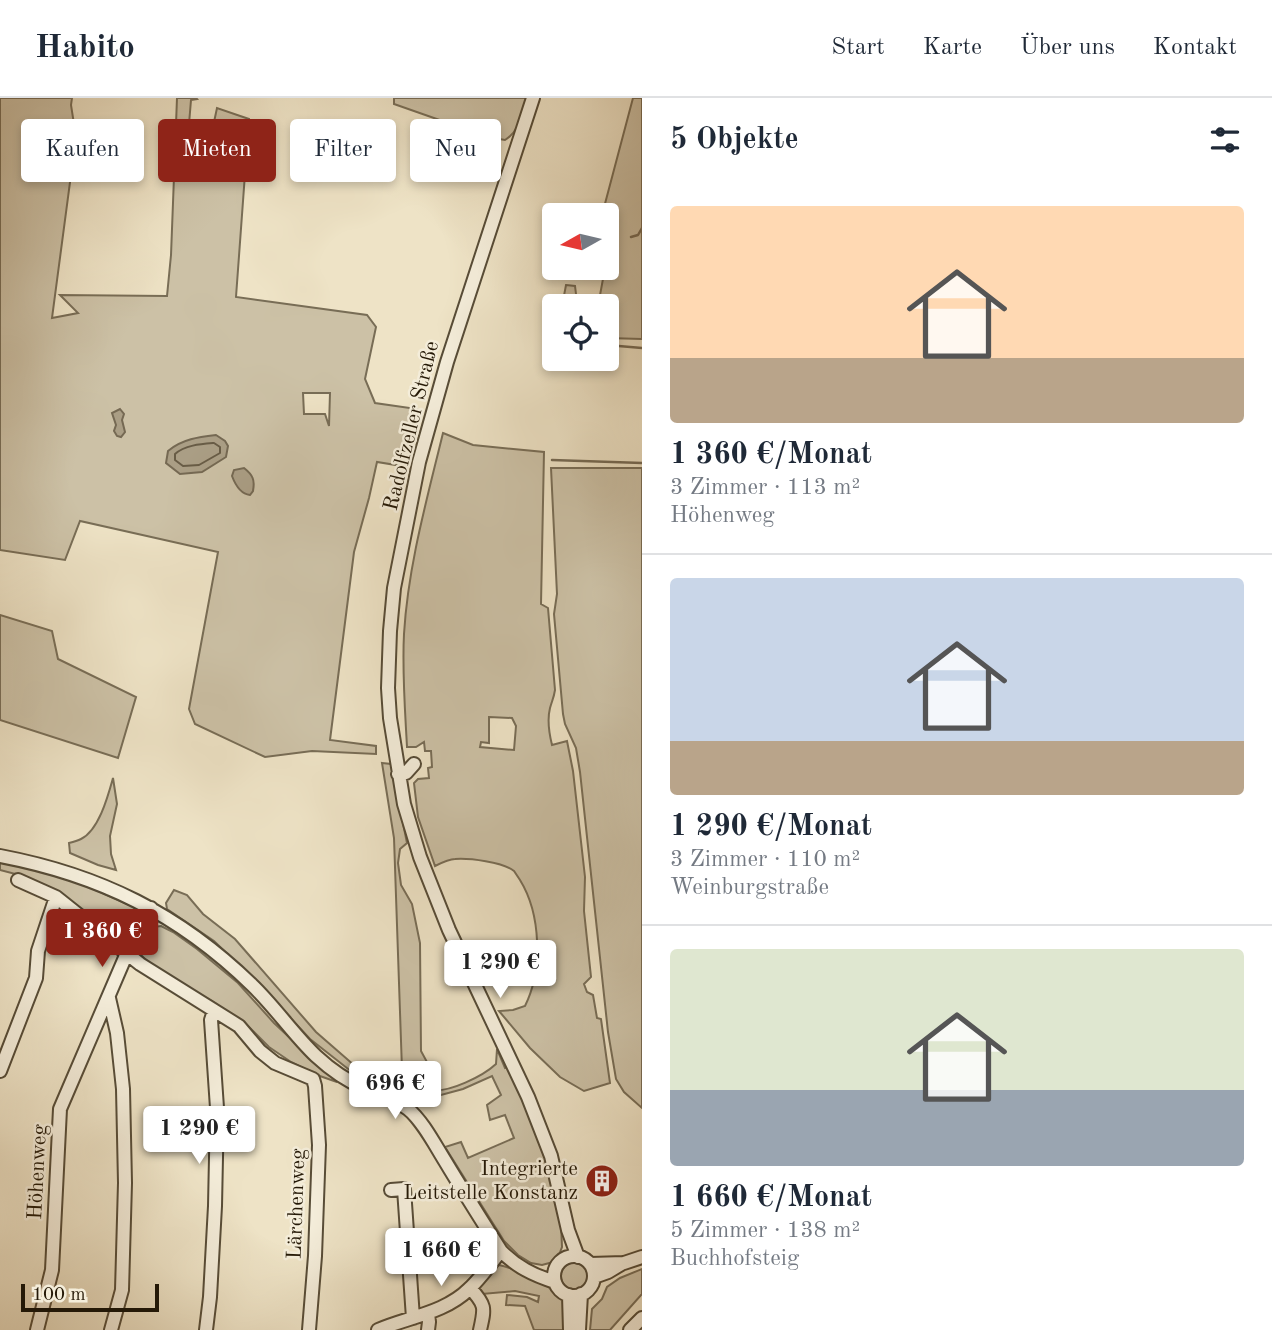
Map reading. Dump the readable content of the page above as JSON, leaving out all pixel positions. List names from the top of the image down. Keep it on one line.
{"streets":{"street":["Radolfzeller Straße","Höhenweg","Lärchenweg"]},"places":{"building":["Integrierte Leitstelle Konstanz"]},"scale_bar":"100 m","north":"left","page":{"header":"Habito","nav":["Start","Karte","Über uns","Kontakt"],"heading":"5 Objekte","chip":["Kaufen","Mieten","Filter","Neu"],"list":[{"name":"1 360 €/Monat","note":"3 Zimmer · 113 m² · Höhenweg"},{"name":"1 290 €/Monat","note":"3 Zimmer · 110 m² · Weinburgstraße"},{"name":"1 660 €/Monat","note":"5 Zimmer · 138 m² · Buchhofsteig"}],"price":["1 360 €","1 290 €","696 €","1 290 €","1 660 €"],"scale":"100 m"}}
